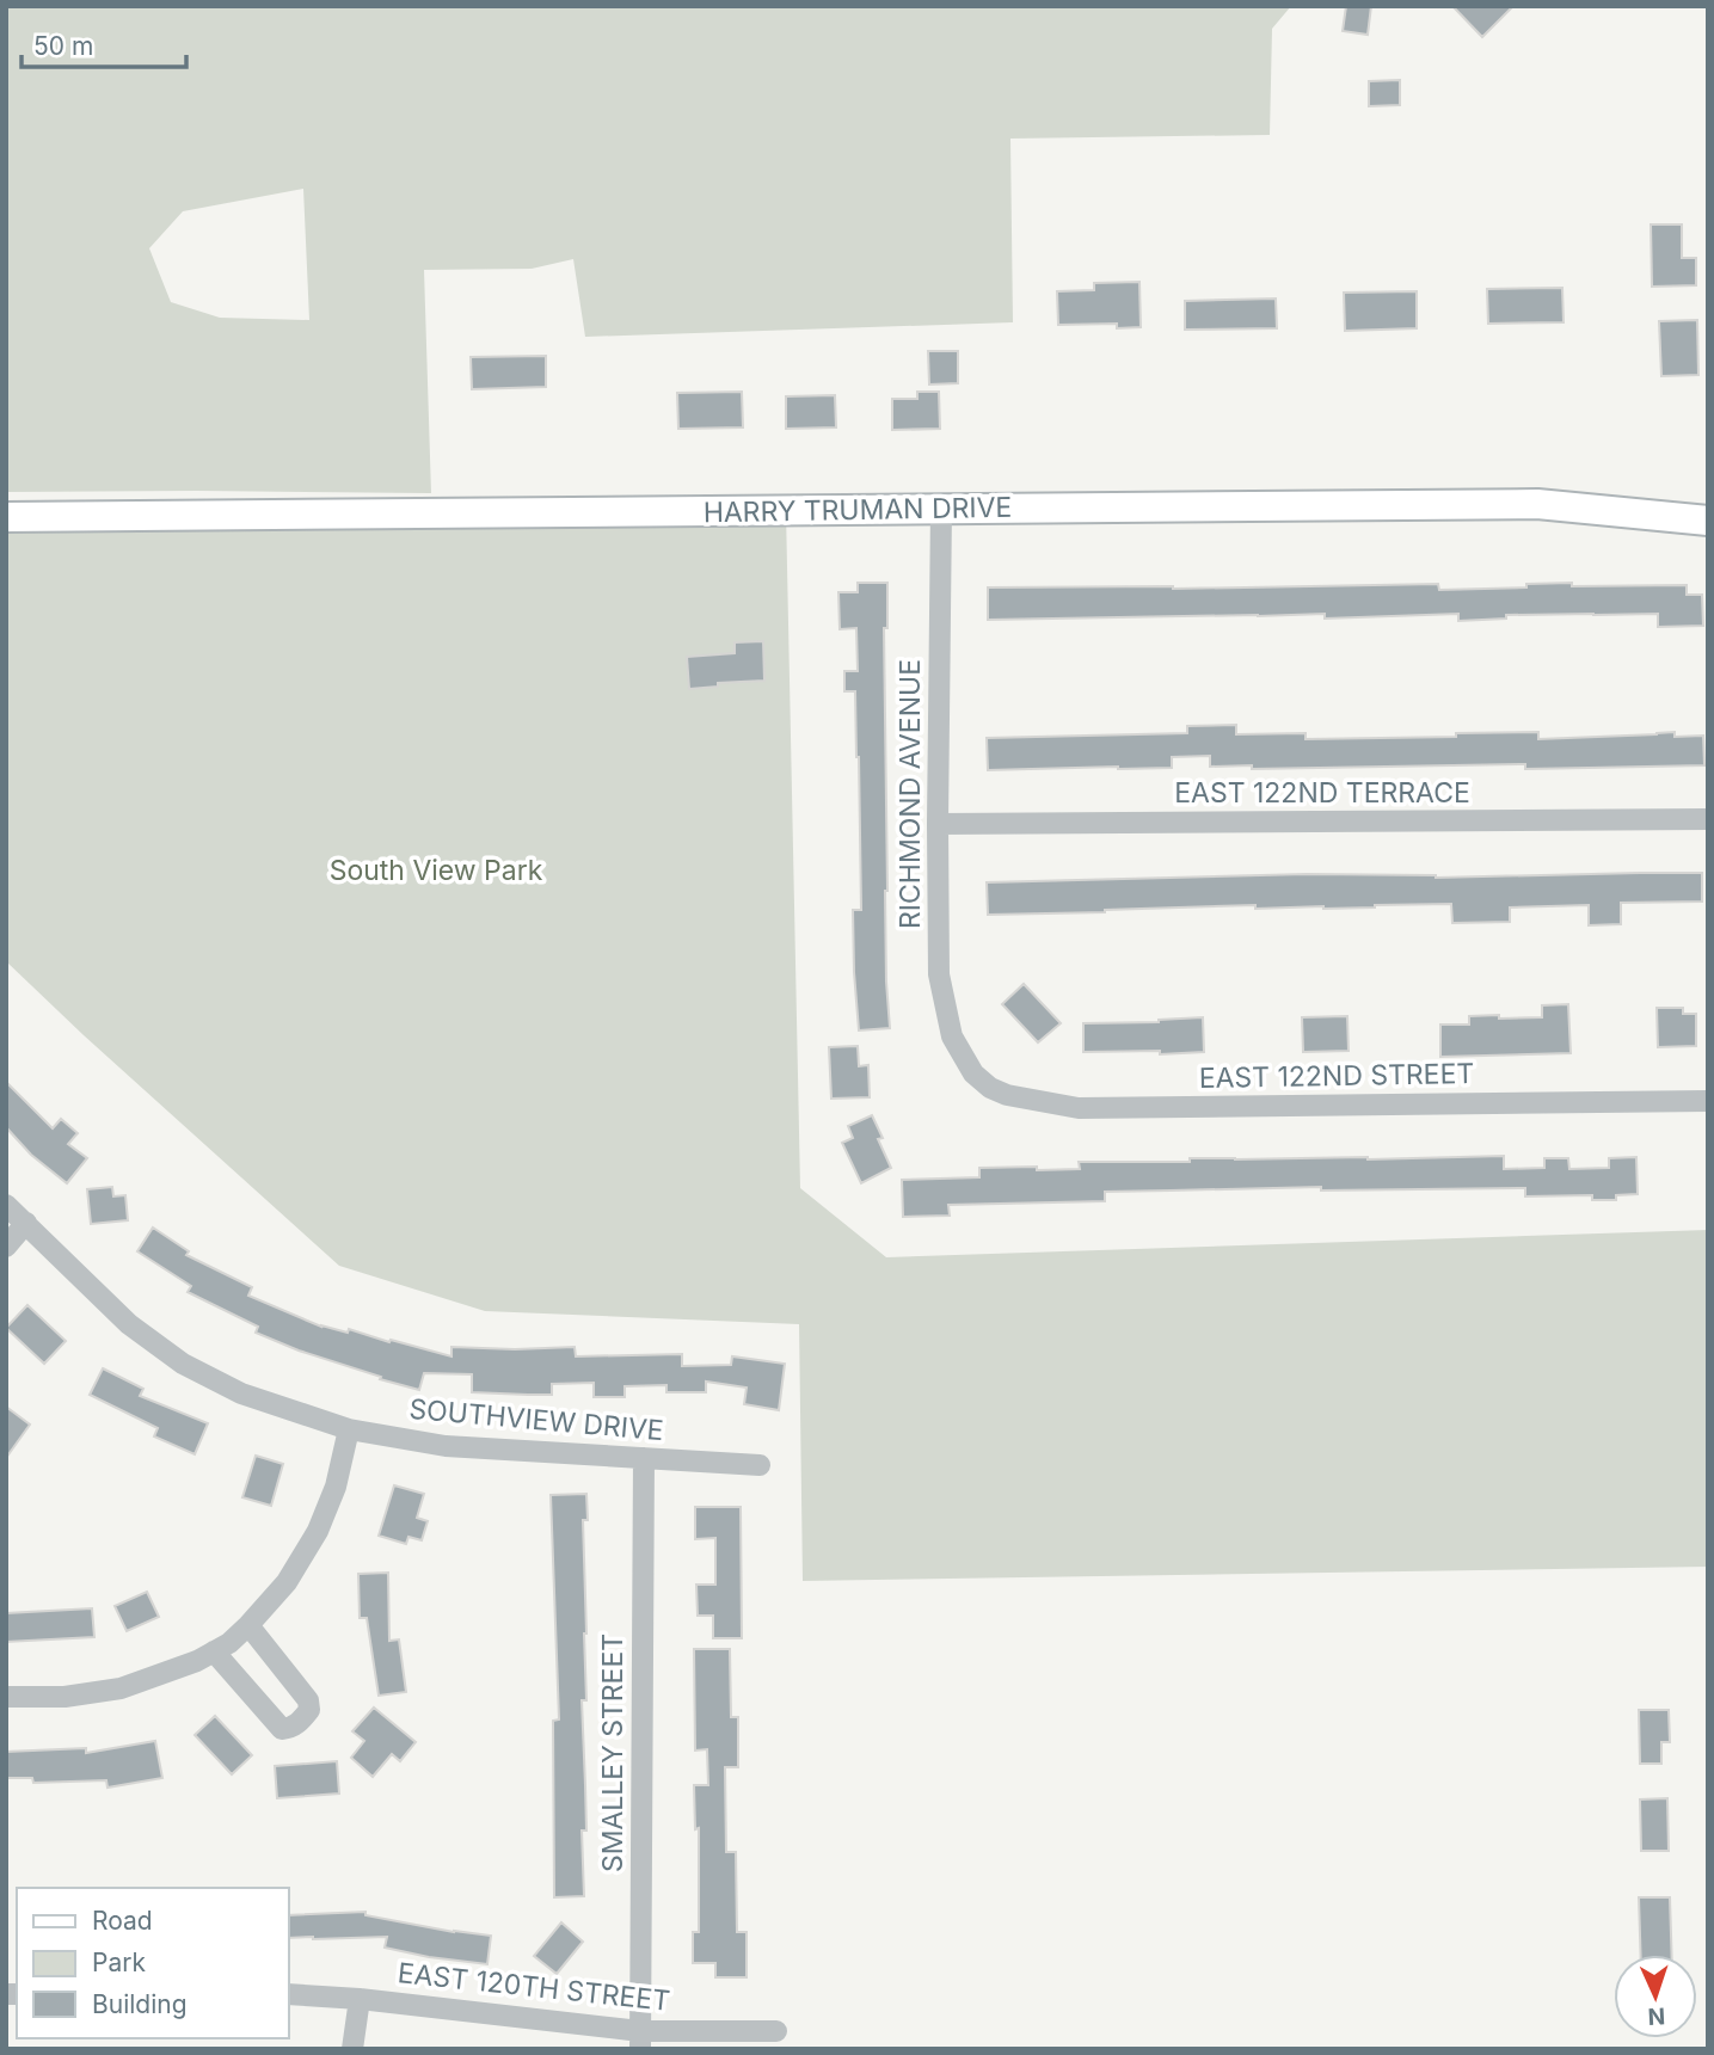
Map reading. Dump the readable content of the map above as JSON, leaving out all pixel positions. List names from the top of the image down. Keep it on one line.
{"streets":{"main road":["HARRY TRUMAN DRIVE"],"street":["EAST 122ND TERRACE","RICHMOND AVENUE","EAST 122ND STREET","SOUTHVIEW DRIVE","SMALLEY STREET","EAST 120TH STREET"]},"crossings":[["HARRY TRUMAN DRIVE","RICHMOND AVENUE"],["EAST 122ND TERRACE","RICHMOND AVENUE"],["RICHMOND AVENUE","EAST 122ND STREET"],["SOUTHVIEW DRIVE","SMALLEY STREET"],["SMALLEY STREET","EAST 120TH STREET"]],"parks":["South View Park"],"legend":["Road","Park","Building"],"scale_bar":"50 m","north":"bottom"}
